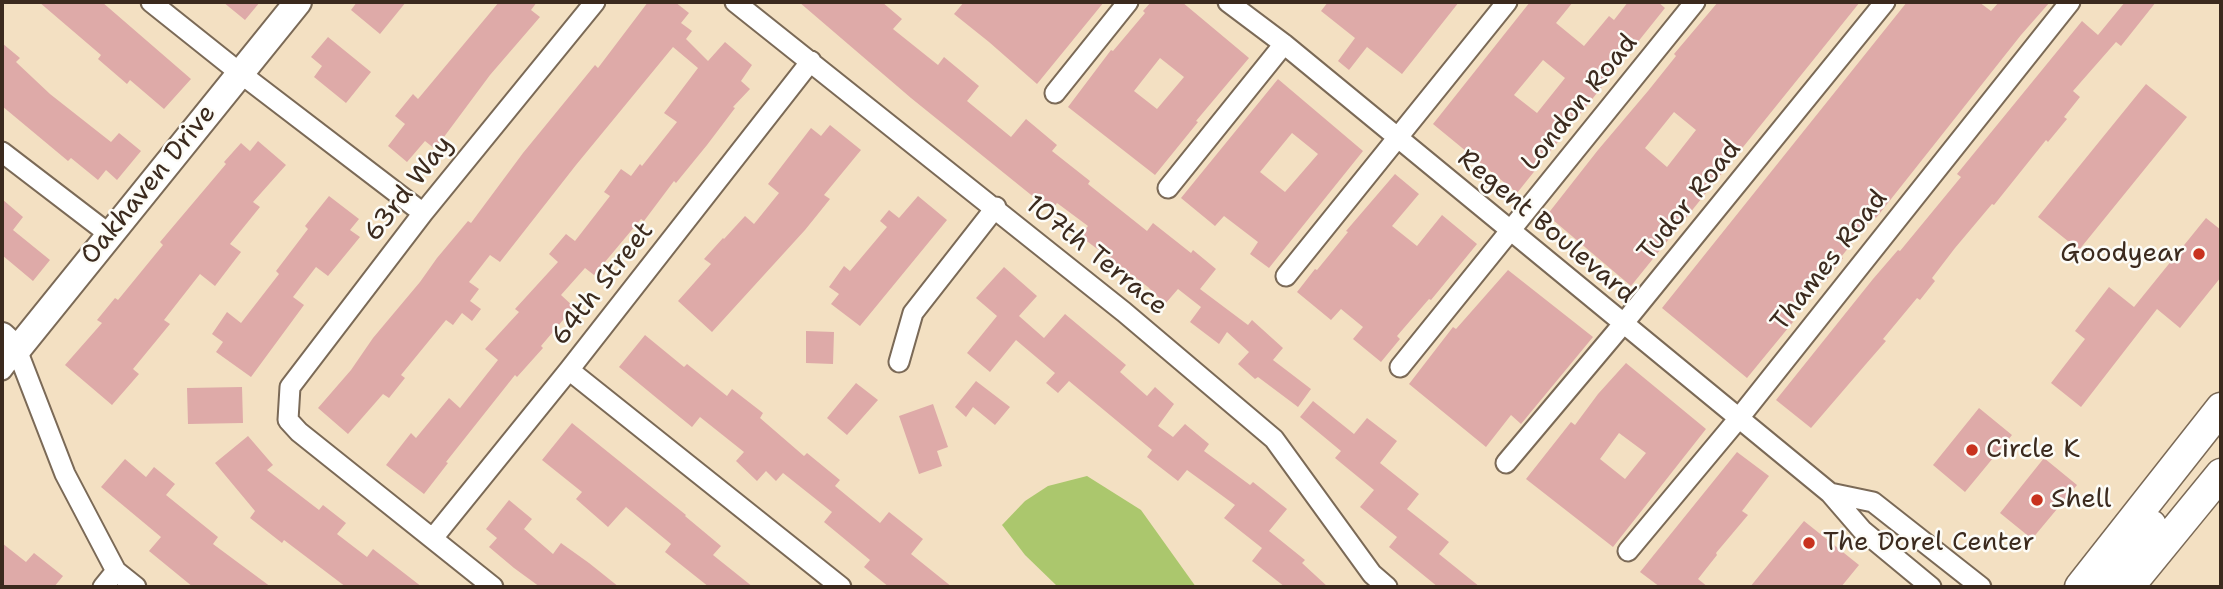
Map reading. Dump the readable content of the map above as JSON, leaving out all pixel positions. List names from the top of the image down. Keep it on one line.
{"streets":{"street":["London Road","Oakhaven Drive","63rd Way","Tudor Road","Regent Boulevard","107th Terrace","Thames Road","64th Street"]},"crossings":[["London Road","Regent Boulevard"],["63rd Way","64th Street"],["Tudor Road","Regent Boulevard"],["Regent Boulevard","Thames Road"],["107th Terrace","64th Street"]],"places":["Goodyear","Circle K","Shell","The Dorel Center"]}
